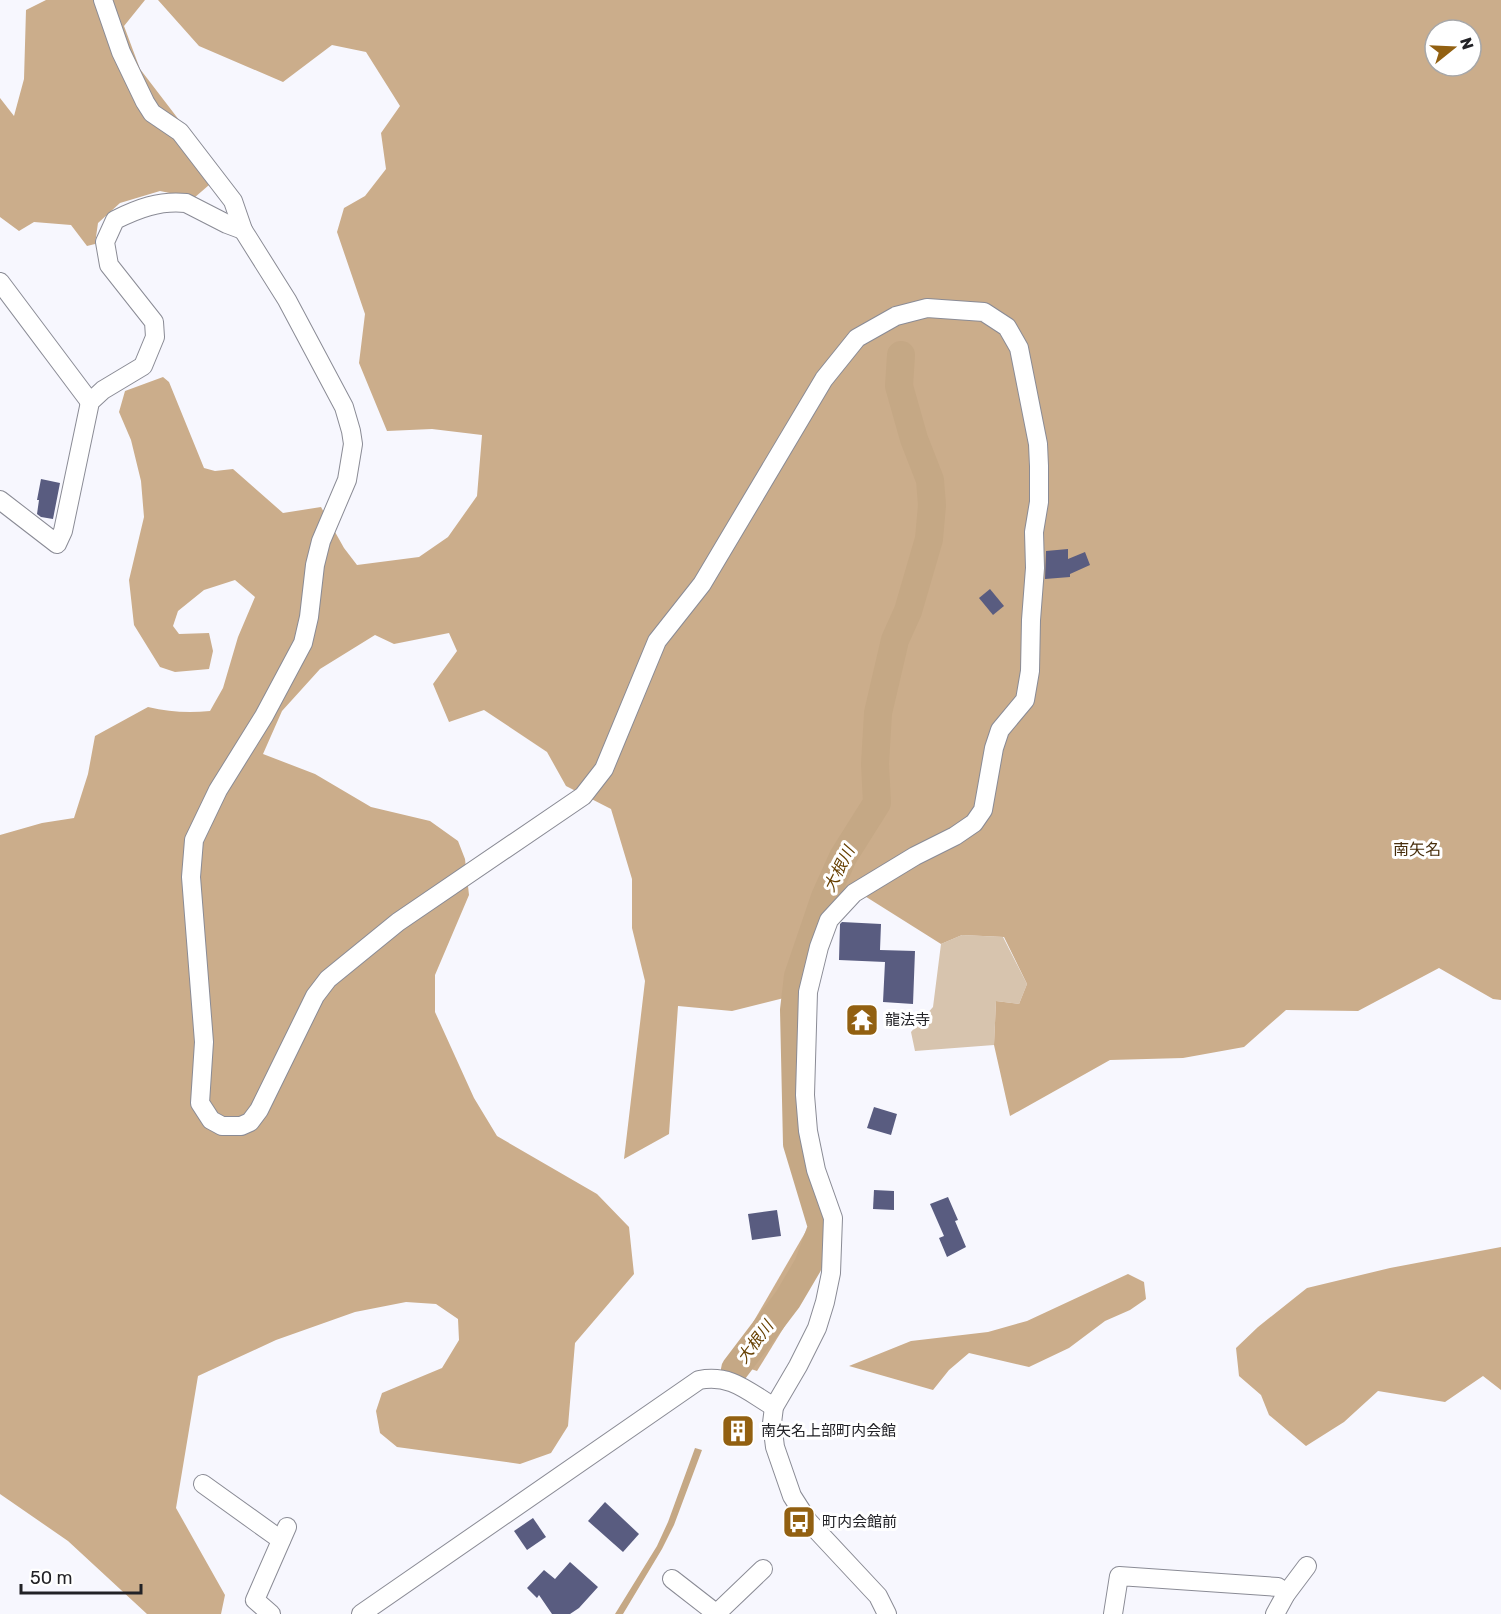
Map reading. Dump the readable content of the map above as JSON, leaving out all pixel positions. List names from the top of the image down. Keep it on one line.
{"districts":["南矢名"],"water":["大根川"],"places":{"temple":["龍法寺"],"building":["南矢名上部町内会館"],"bus stop":["町内会館前"]},"scale_bar":"50 m","north":"right"}
